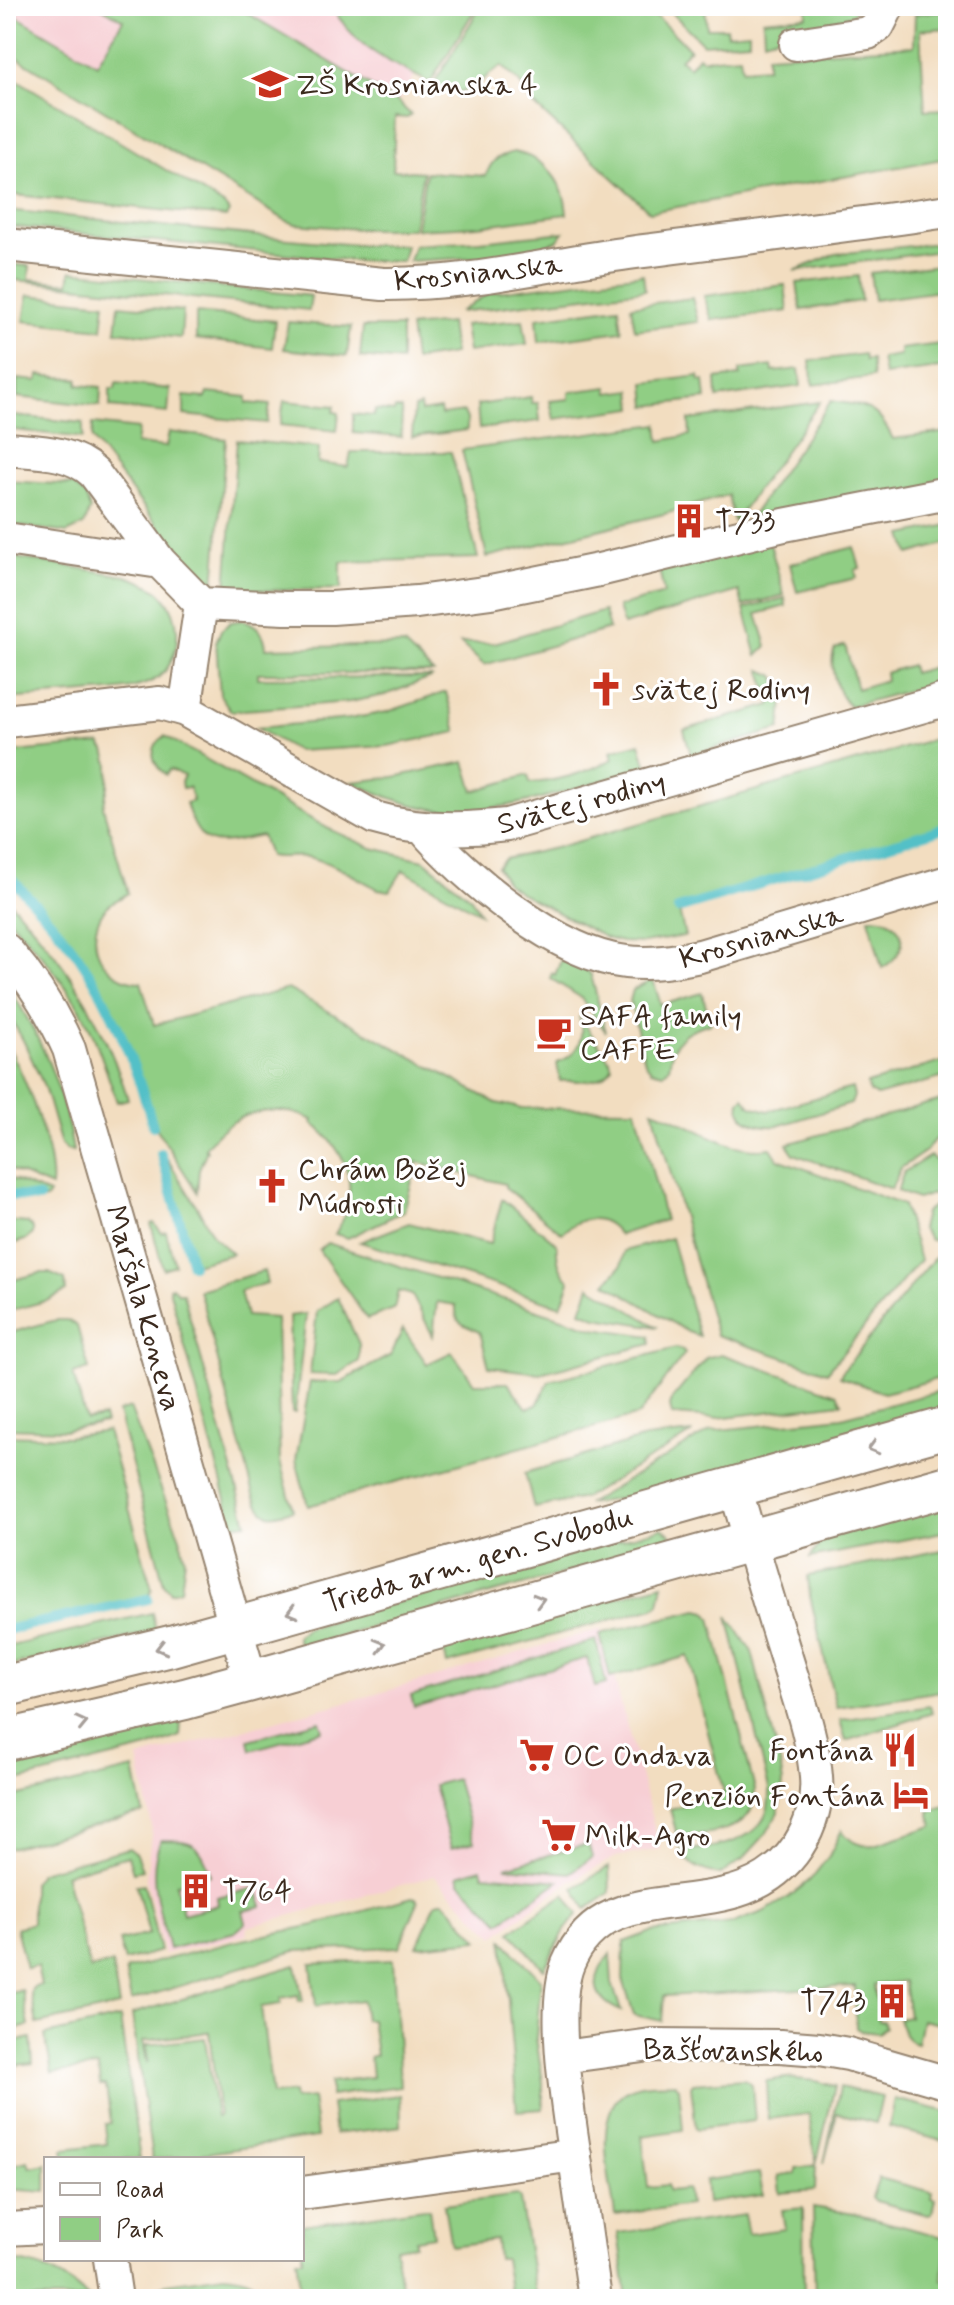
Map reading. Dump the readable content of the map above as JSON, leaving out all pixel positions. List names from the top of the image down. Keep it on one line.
{"streets":{"street":["Krosnianska","Svätej rodiny","Maršala Koneva","Trieda arm. gen. Svobodu","Bašťovanského"]},"crossings":[["Krosnianska","Svätej rodiny"],["Maršala Koneva","Trieda arm. gen. Svobodu"]],"places":{"school or university":["ZŠ Krosnianska 4"],"building":["T733","T764","T743"],"church":["svätej Rodiny","Chrám Božej Múdrosti"],"cafe":["SAFA family CAFFE"],"restaurant":["Fontána"],"supermarket":["OC Ondava","Milk-Agro"],"hotel":["Penzión Fontána"]},"legend":["Road","Park"]}
